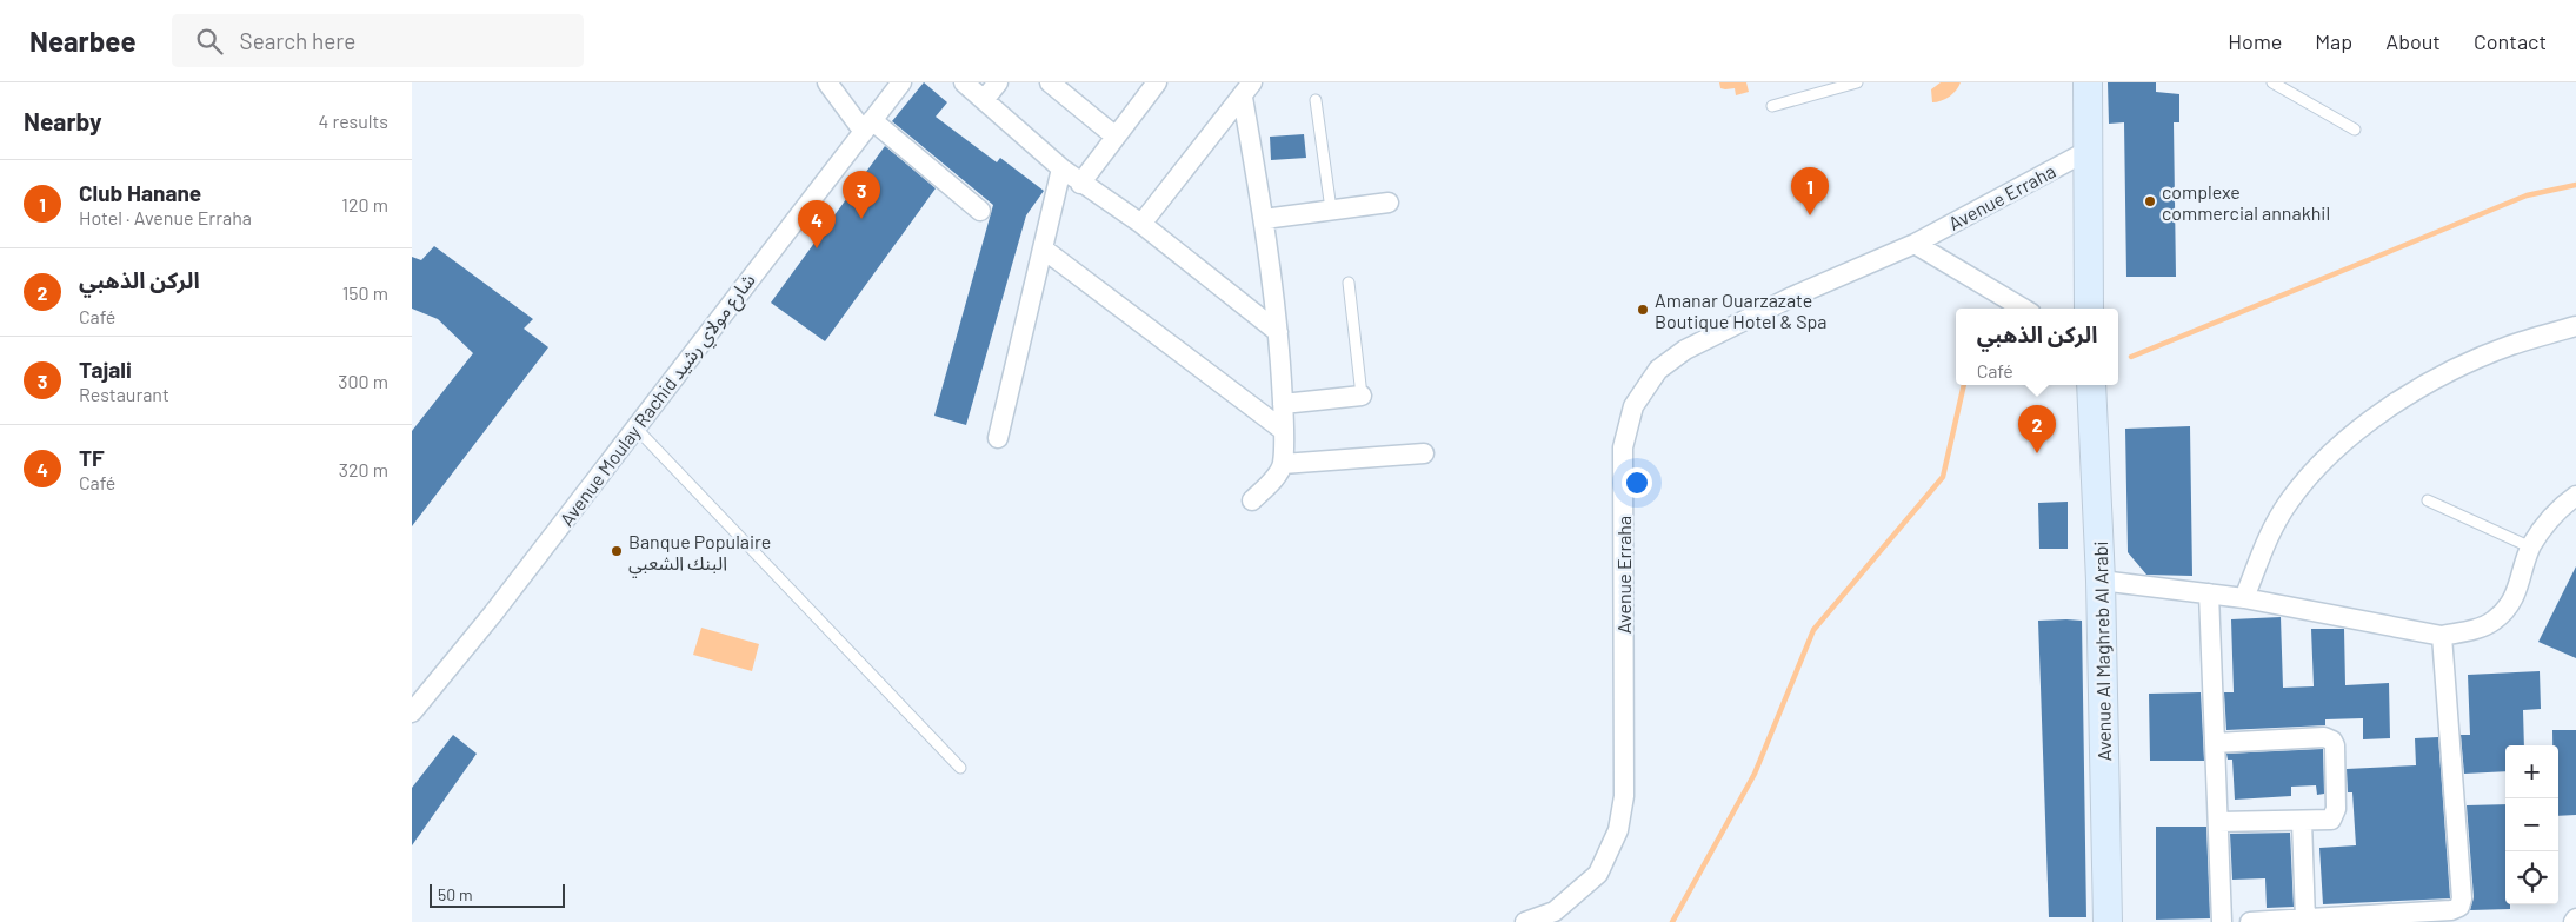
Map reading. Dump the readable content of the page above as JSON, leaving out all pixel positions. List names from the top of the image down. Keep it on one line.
{"streets":{"main road":["Avenue Al Maghreb Al Arabi"],"street":["Avenue Erraha","Avenue Moulay Rachid شارع مولاي رشيد"]},"places":["complexe commercial annakhil","Amanar Ouarzazate Boutique Hotel & Spa","Banque Populaire البنك الشعبي"],"scale_bar":"50 m","page":{"header":"Nearbee","search":"Search here","nav":["Home","Map","About","Contact"],"heading":["Nearby","4 results"],"list":[{"mark":"1","name":"Club Hanane","note":"Hotel · Avenue Erraha","value":"120 m"},{"mark":"2","name":"الركن الذهبي","note":"Café","value":"150 m"},{"mark":"3","name":"Tajali","note":"Restaurant","value":"300 m"},{"mark":"4","name":"TF","note":"Café","value":"320 m"}],"pins":["1","3","4","2"],"popup":["الركن الذهبي","Café"],"map_buttons":["+","−"],"scale":"50 m"}}
